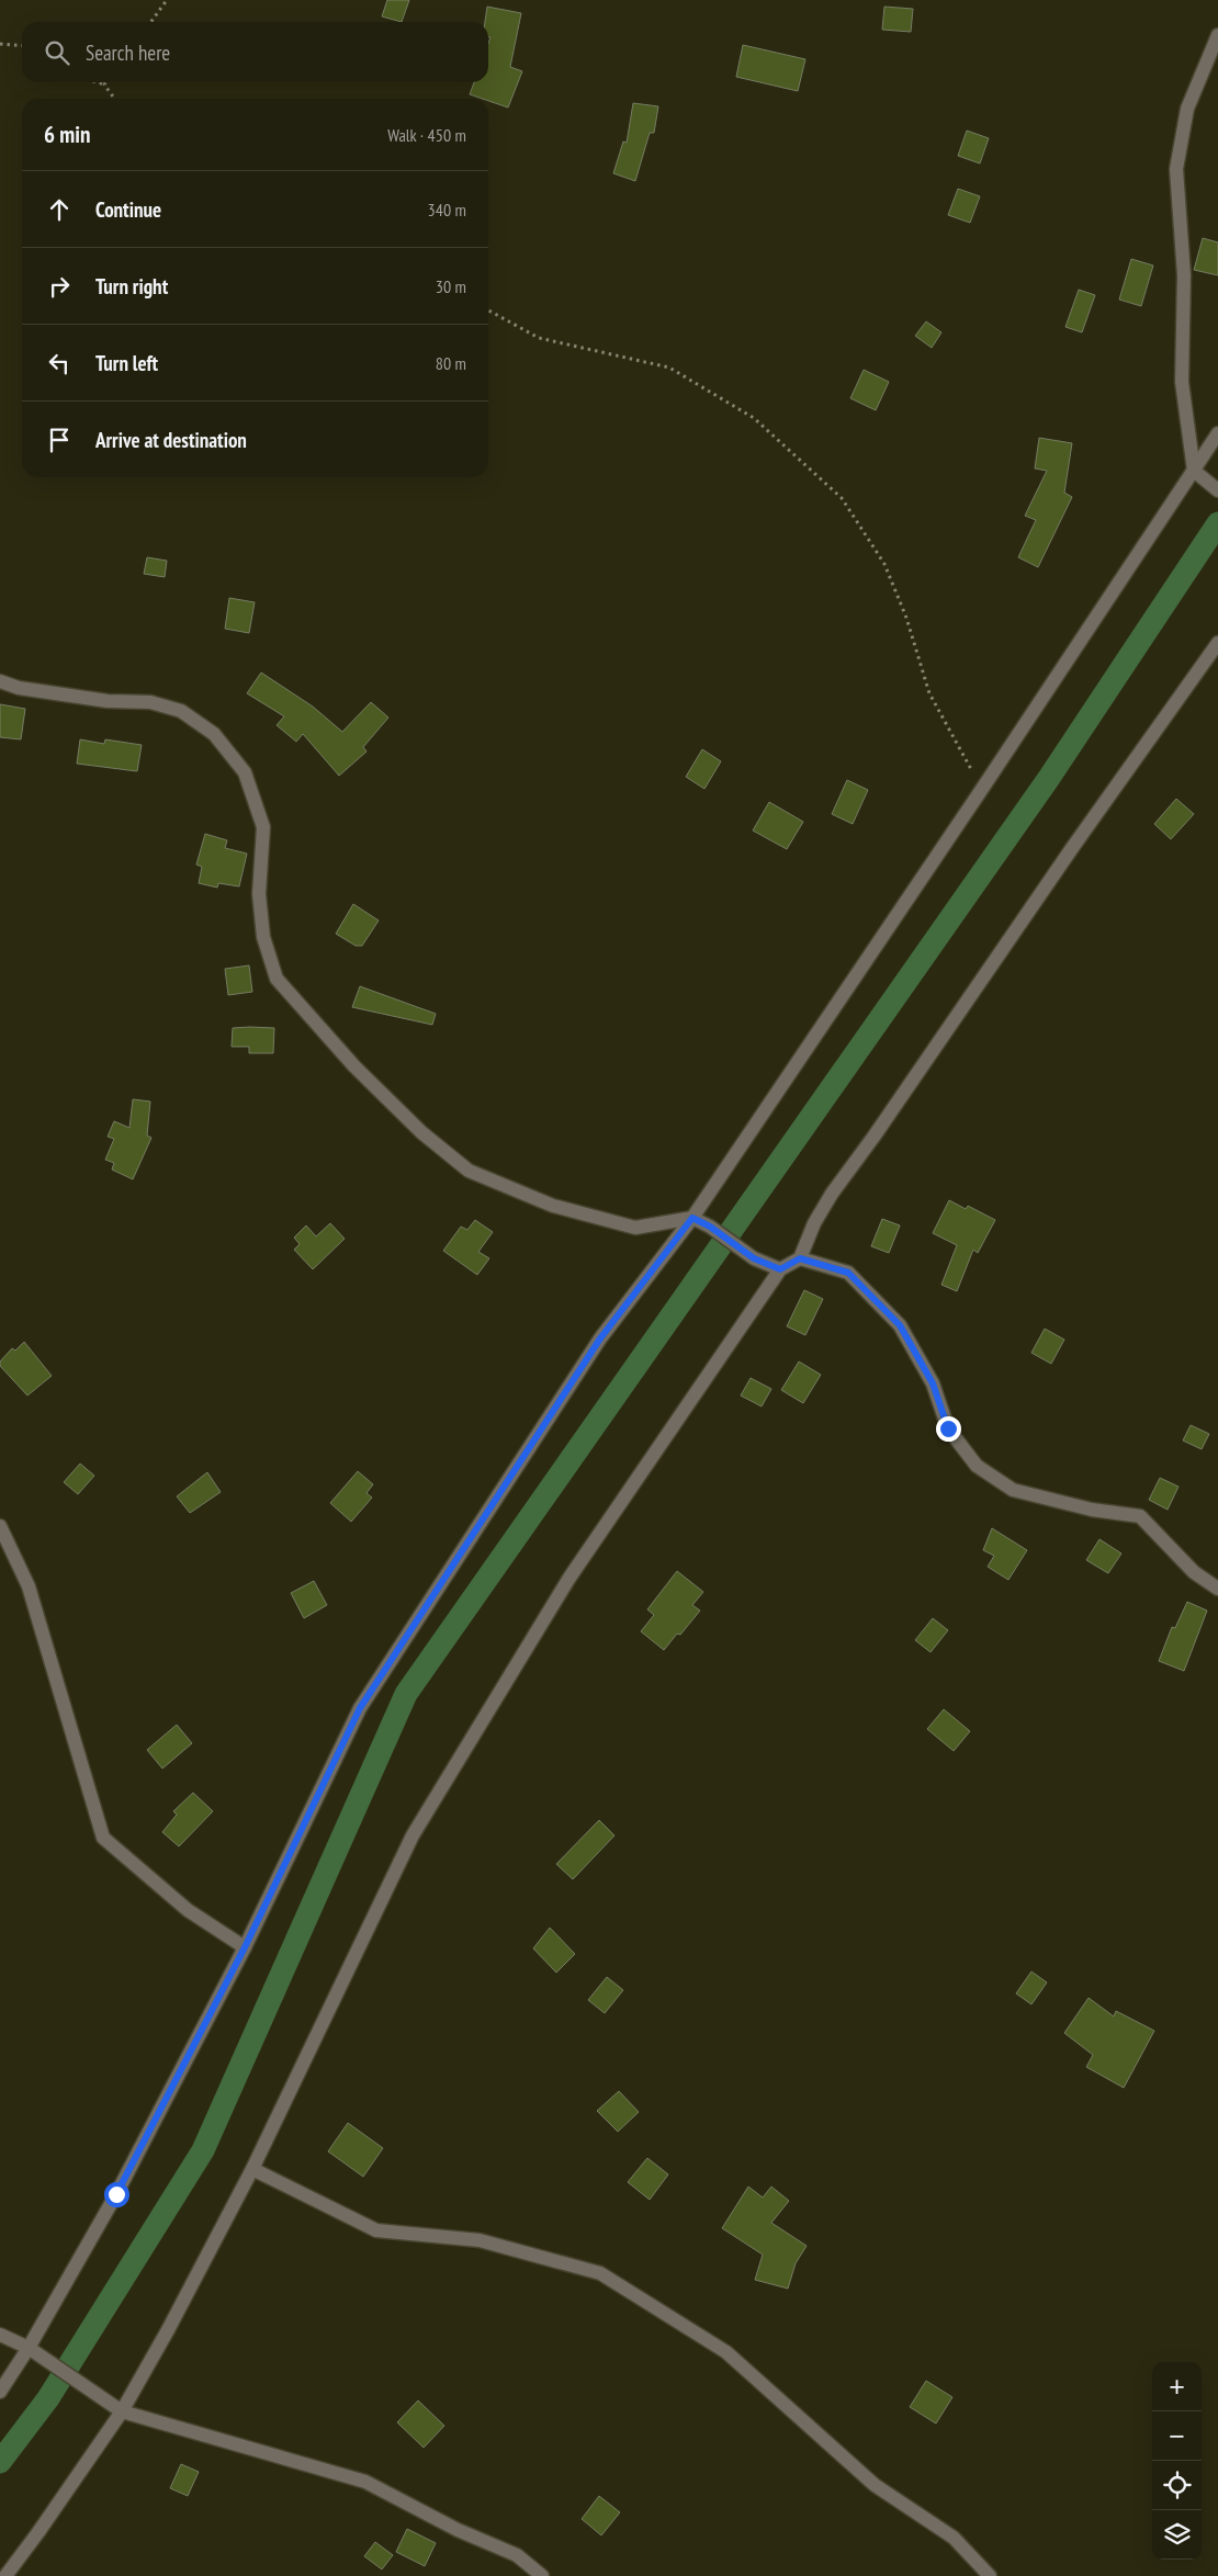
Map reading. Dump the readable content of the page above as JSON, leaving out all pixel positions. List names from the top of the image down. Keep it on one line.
{"page":{"search":"Search here","heading":["6 min","Walk · 450 m"],"list":[["Continue","340 m"],["Turn right","30 m"],["Turn left","80 m"],"Arrive at destination"],"map_buttons":["+","−"]}}
